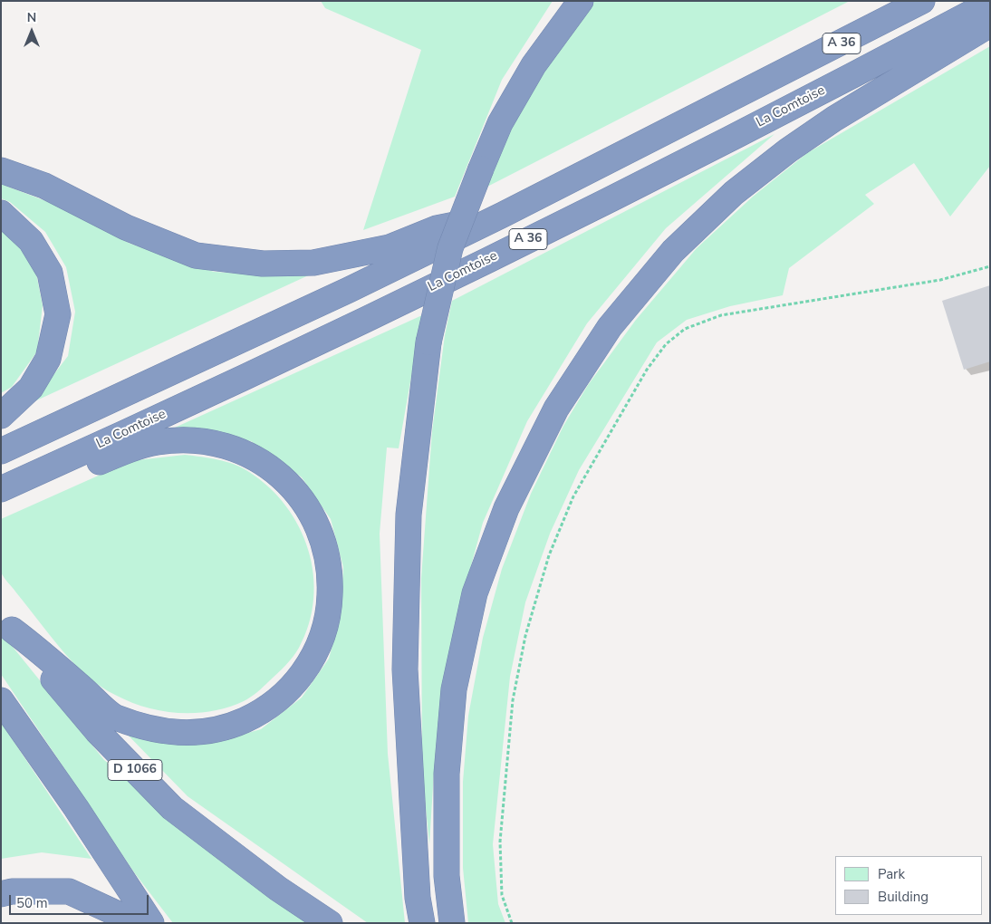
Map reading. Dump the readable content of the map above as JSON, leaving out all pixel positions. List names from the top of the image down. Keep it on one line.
{"streets":{"highway":["A 36","La Comtoise","D 1066"]},"legend":["Park","Building"],"scale_bar":"50 m","north":"top"}
